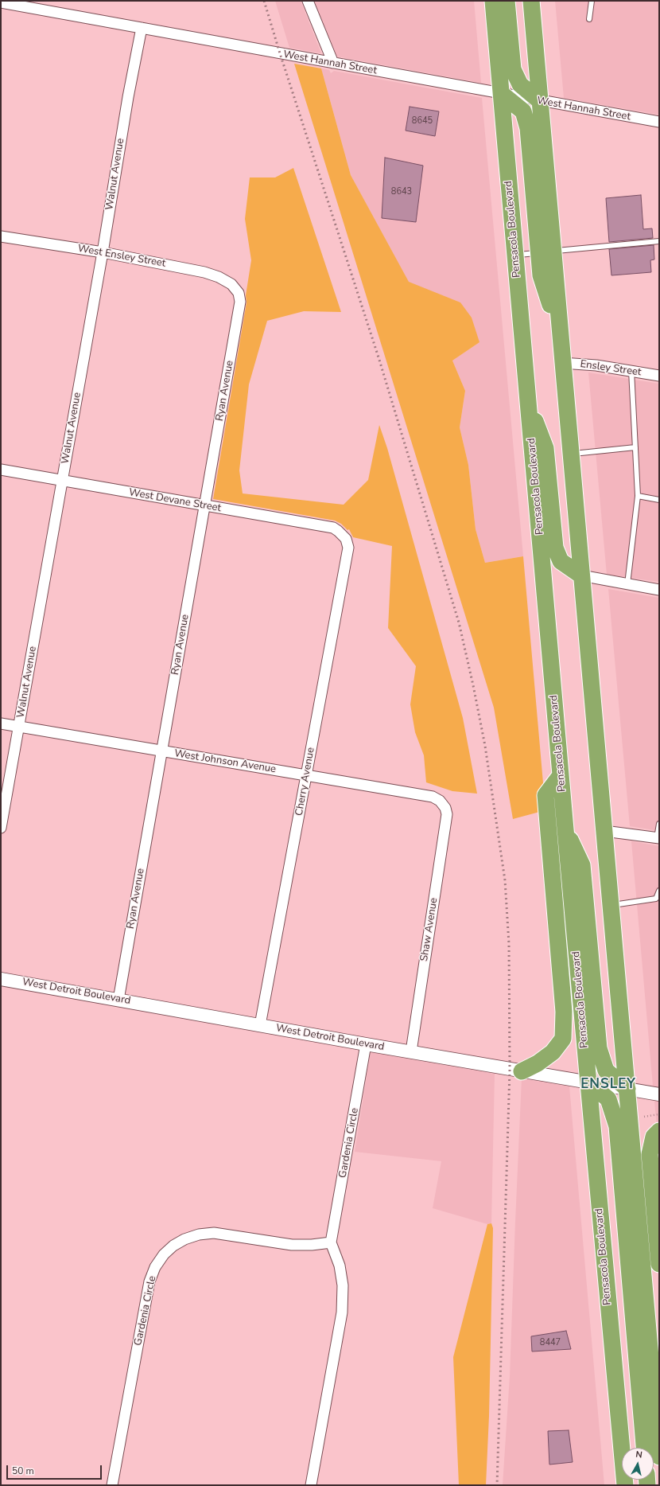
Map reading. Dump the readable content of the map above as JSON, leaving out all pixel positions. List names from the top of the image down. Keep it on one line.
{"streets":{"highway":["Pensacola Boulevard"],"street":["West Hannah Street","Walnut Avenue","West Ensley Street","Ensley Street","Ryan Avenue","West Devane Street","West Johnson Avenue","Cherry Avenue","Shaw Avenue","West Detroit Boulevard","Gardenia Circle"]},"crossings":[["West Hannah Street","Walnut Avenue"],["West Hannah Street","Pensacola Boulevard"],["Walnut Avenue","West Ensley Street"],["Walnut Avenue","West Devane Street"],["Walnut Avenue","West Johnson Avenue"],["Pensacola Boulevard","West Detroit Boulevard"],["West Ensley Street","Ryan Avenue"],["Ryan Avenue","West Devane Street"],["Ryan Avenue","West Johnson Avenue"],["Ryan Avenue","West Detroit Boulevard"],["West Devane Street","Cherry Avenue"],["West Johnson Avenue","Cherry Avenue"],["West Johnson Avenue","Shaw Avenue"],["Cherry Avenue","West Detroit Boulevard"],["Shaw Avenue","West Detroit Boulevard"],["West Detroit Boulevard","Gardenia Circle"]],"districts":["ENSLEY"],"house_numbers":["8645","8643","8447"],"scale_bar":"50 m","north":"top"}
